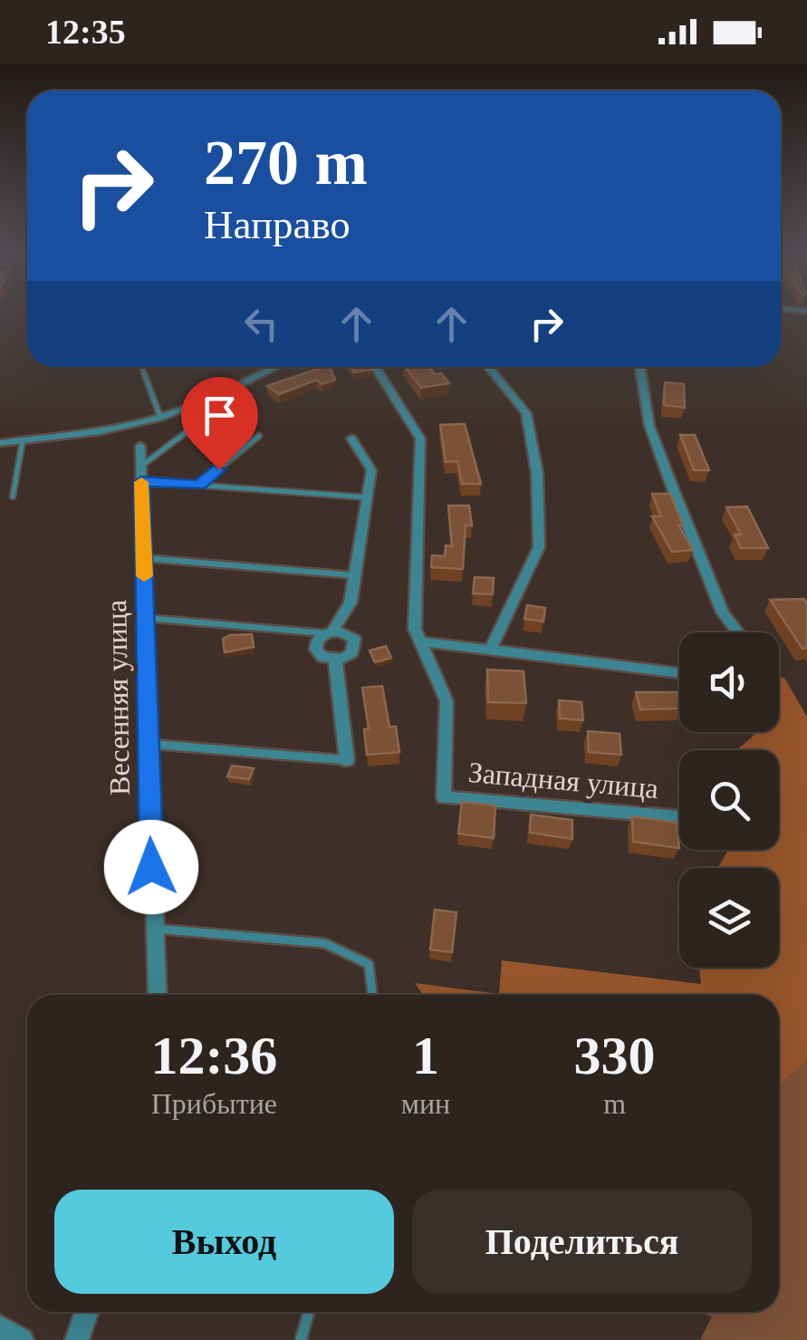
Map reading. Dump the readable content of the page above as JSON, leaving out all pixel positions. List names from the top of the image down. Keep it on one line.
{"streets":{"street":["Весенняя улица","Западная улица"]},"page":{"status":"12:35","turn":["270 m","Направо"],"eta":["12:36","Прибытие","1","мин","330","m"],"buttons":["Выход","Поделиться"]}}
